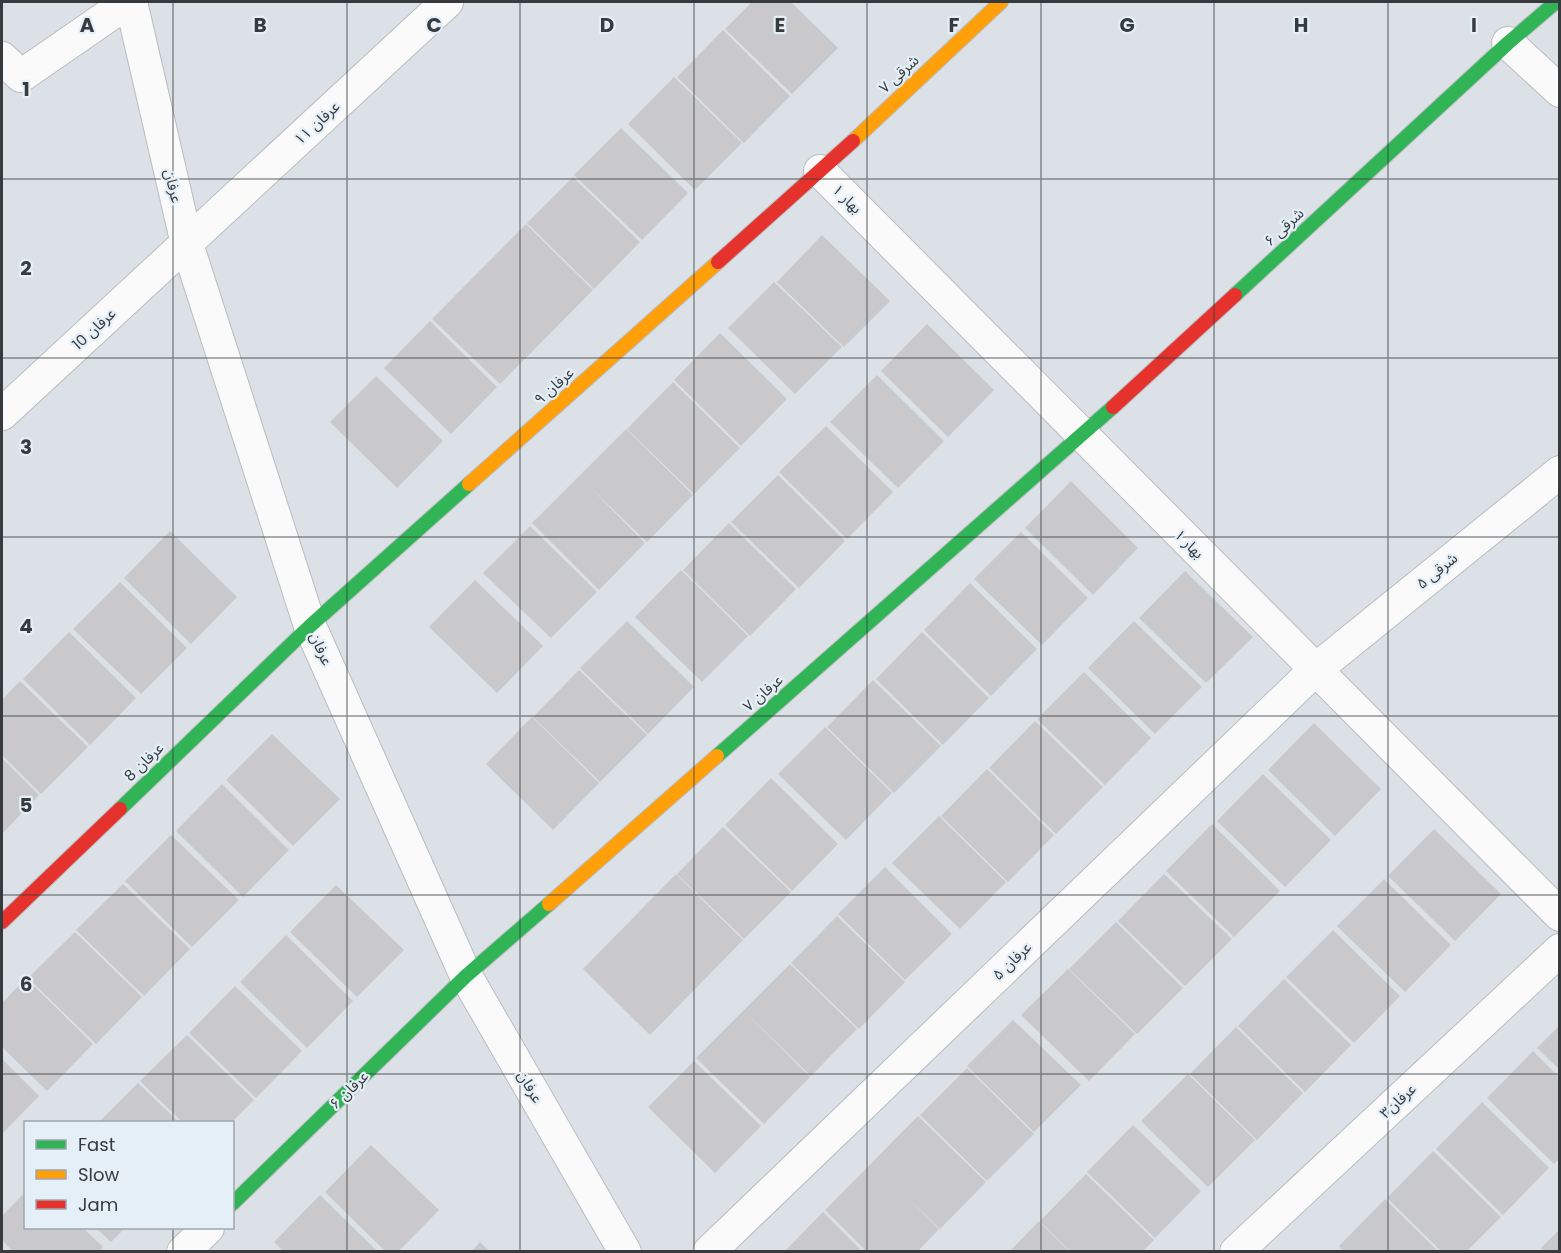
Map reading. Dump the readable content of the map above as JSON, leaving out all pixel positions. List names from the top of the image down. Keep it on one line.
{"streets":{"street":["شرقی ۷","عرفان ۱۱","عرفان","بهار ۱","شرقی ۶","عرفان 10","عرفان ۹","شرقی ۵","عرفان ۷","عرفان 8","عرفان ۵","عرفان ۶","عرفان۳"]},"crossings":[["شرقی ۷","بهار ۱"],["شرقی ۷","عرفان ۹"],["عرفان ۱۱","عرفان"],["عرفان ۱۱","عرفان 10"],["عرفان","عرفان 10"],["عرفان","عرفان ۹"],["عرفان","عرفان ۷"],["عرفان","عرفان 8"],["عرفان","عرفان ۶"],["بهار ۱","شرقی ۶"],["بهار ۱","عرفان ۹"],["بهار ۱","شرقی ۵"],["بهار ۱","عرفان ۷"],["بهار ۱","عرفان ۵"],["شرقی ۶","عرفان ۷"],["عرفان ۹","عرفان 8"],["شرقی ۵","عرفان ۵"],["عرفان ۷","عرفان ۶"]],"legend":["Fast","Slow","Jam"],"grid":{"columns":["A","B","C","D","E","F","G","H","I"],"rows":["1","2","3","4","5","6"]}}
